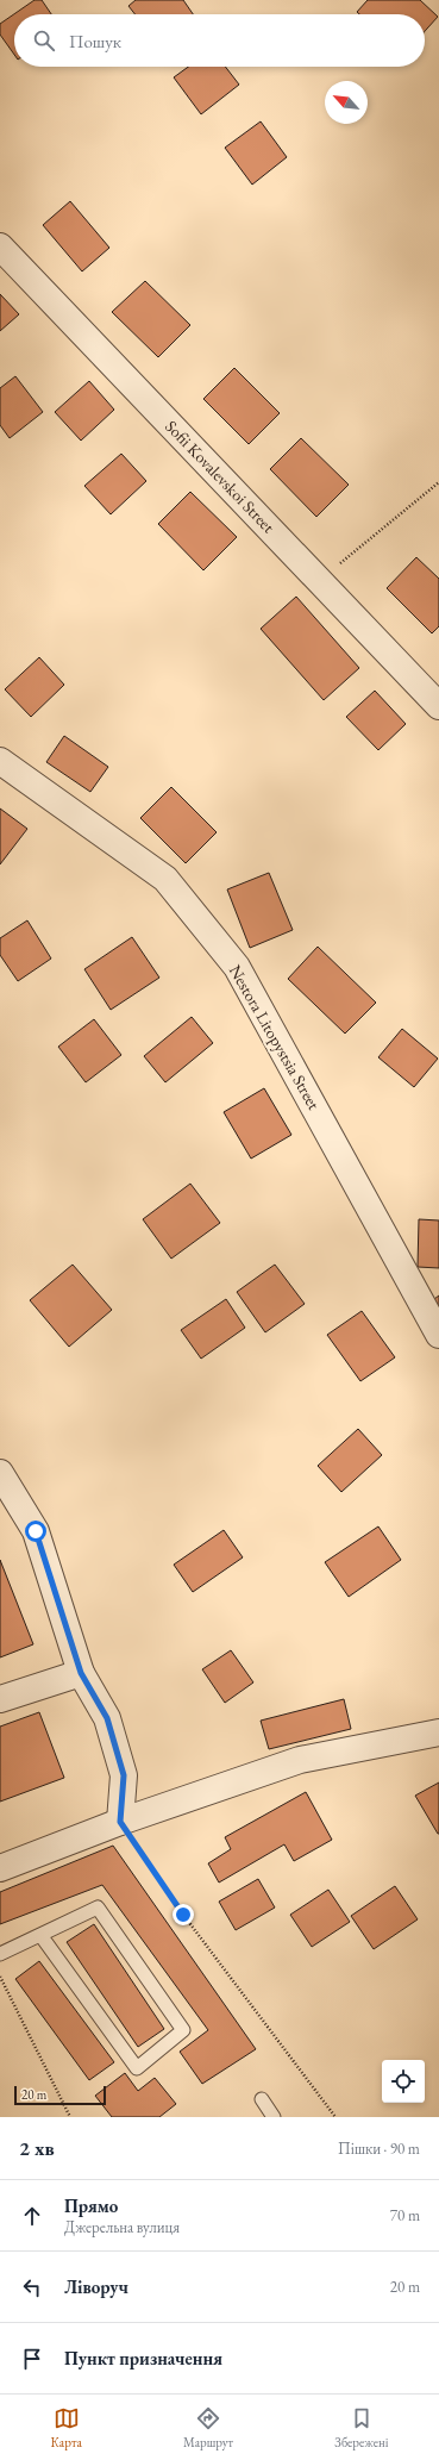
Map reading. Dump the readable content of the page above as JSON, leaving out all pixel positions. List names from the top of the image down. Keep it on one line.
{"streets":{"street":["Sofii Kovalevskoi Street","Nestora Litopystsia Street"]},"scale_bar":"20 m","north":"top left","page":{"search":"Пошук","scale":"20 m","heading":["2 хв","Пішки · 90 m"],"list":[["Прямо","Джерельна вулиця","70 m"],["Ліворуч","20 m"],"Пункт призначення"],"nav":["Карта","Маршрут","Збережені"]}}
